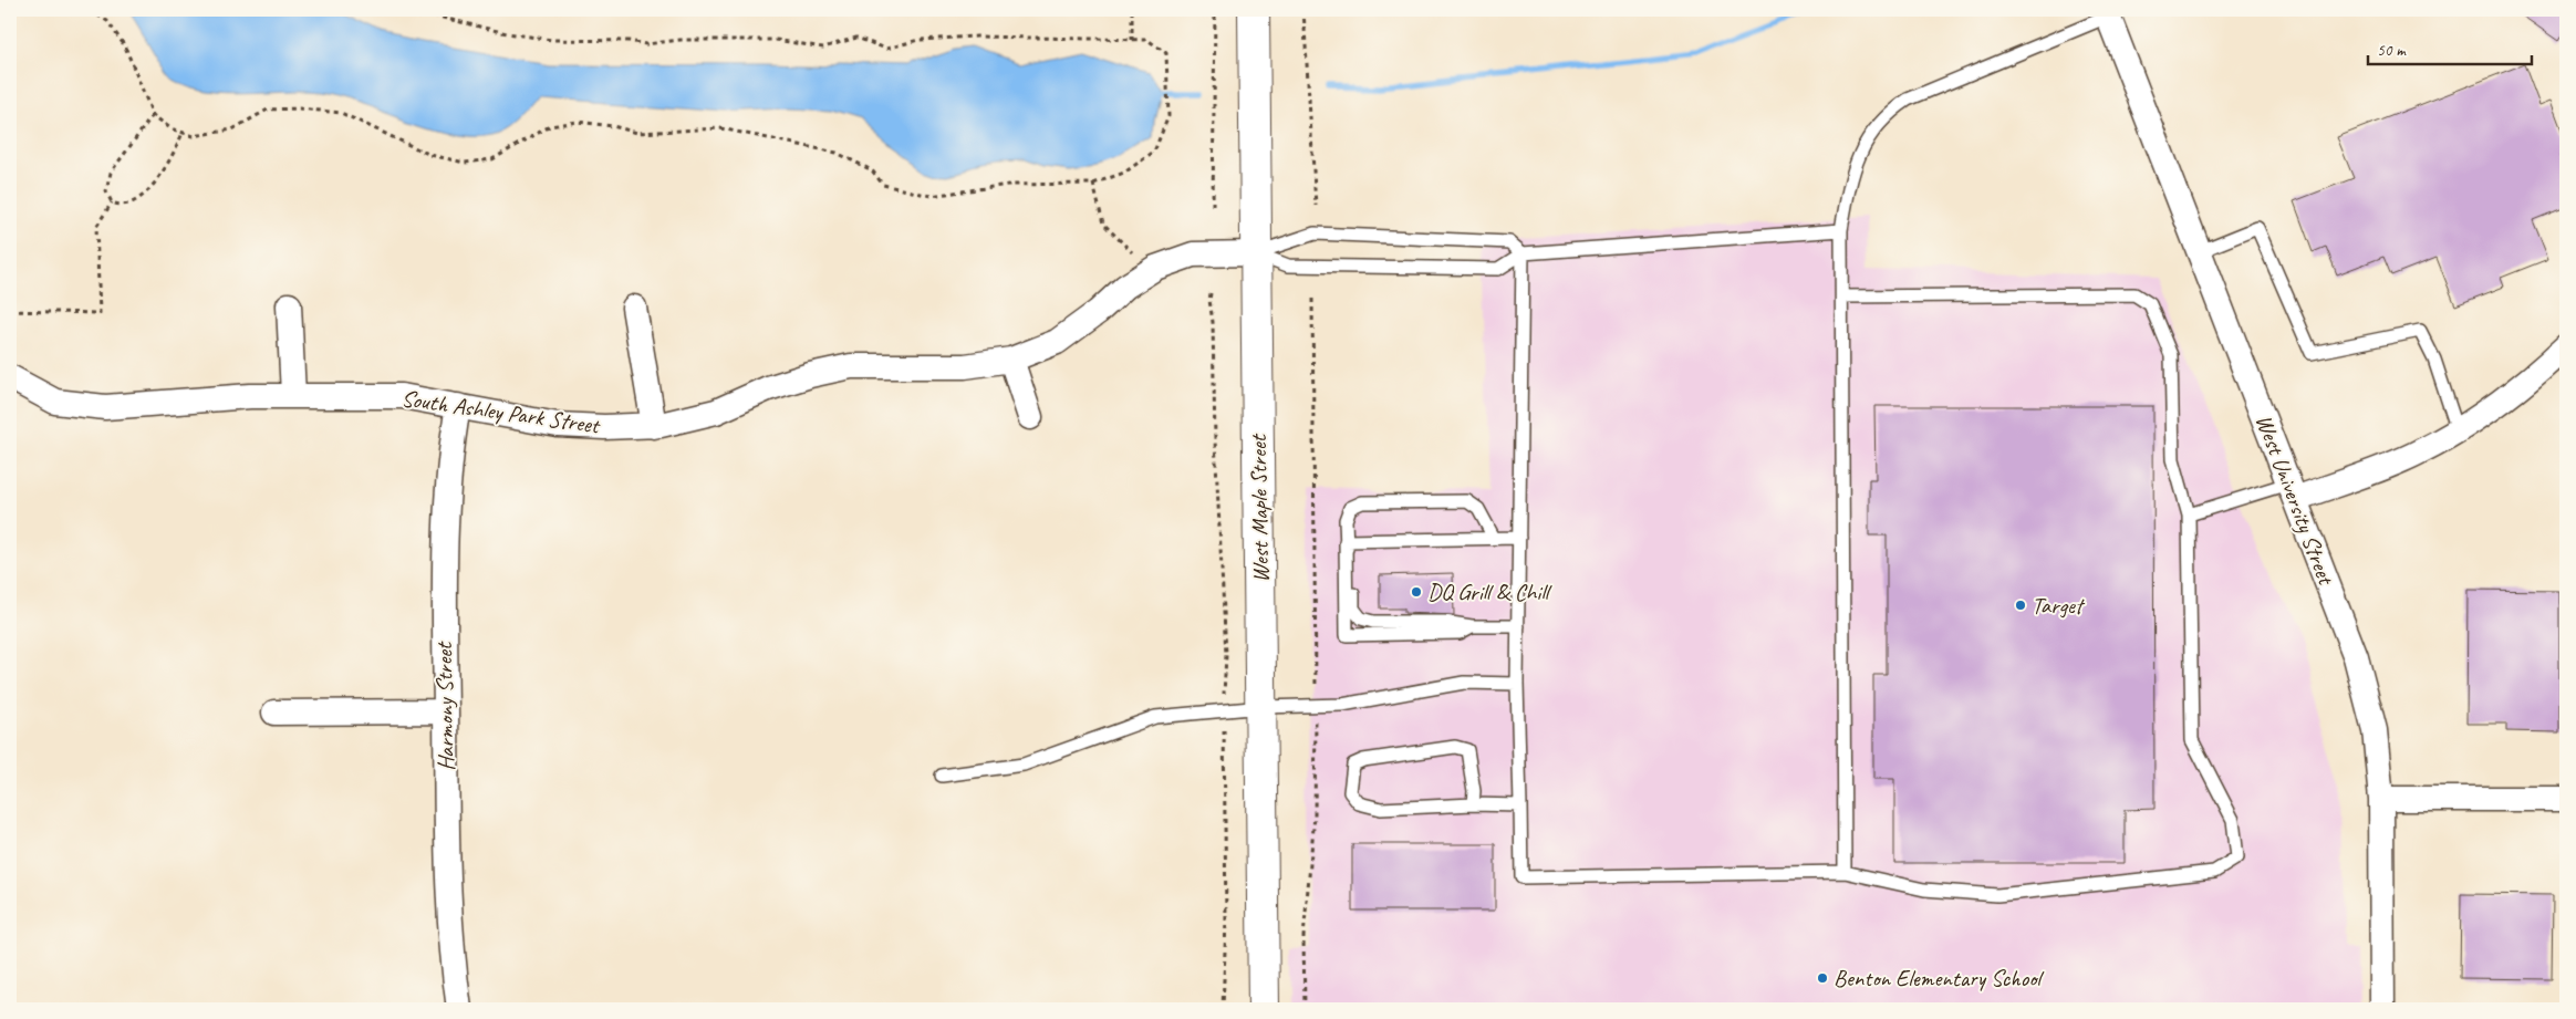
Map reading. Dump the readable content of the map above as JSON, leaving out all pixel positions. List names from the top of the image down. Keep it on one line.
{"streets":{"main road":["West Maple Street"],"street":["South Ashley Park Street","West University Street","Harmony Street"]},"crossings":[["South Ashley Park Street","West Maple Street"],["South Ashley Park Street","Harmony Street"]],"places":["DQ Grill & Chill","Target","Benton Elementary School"],"scale_bar":"50 m"}
